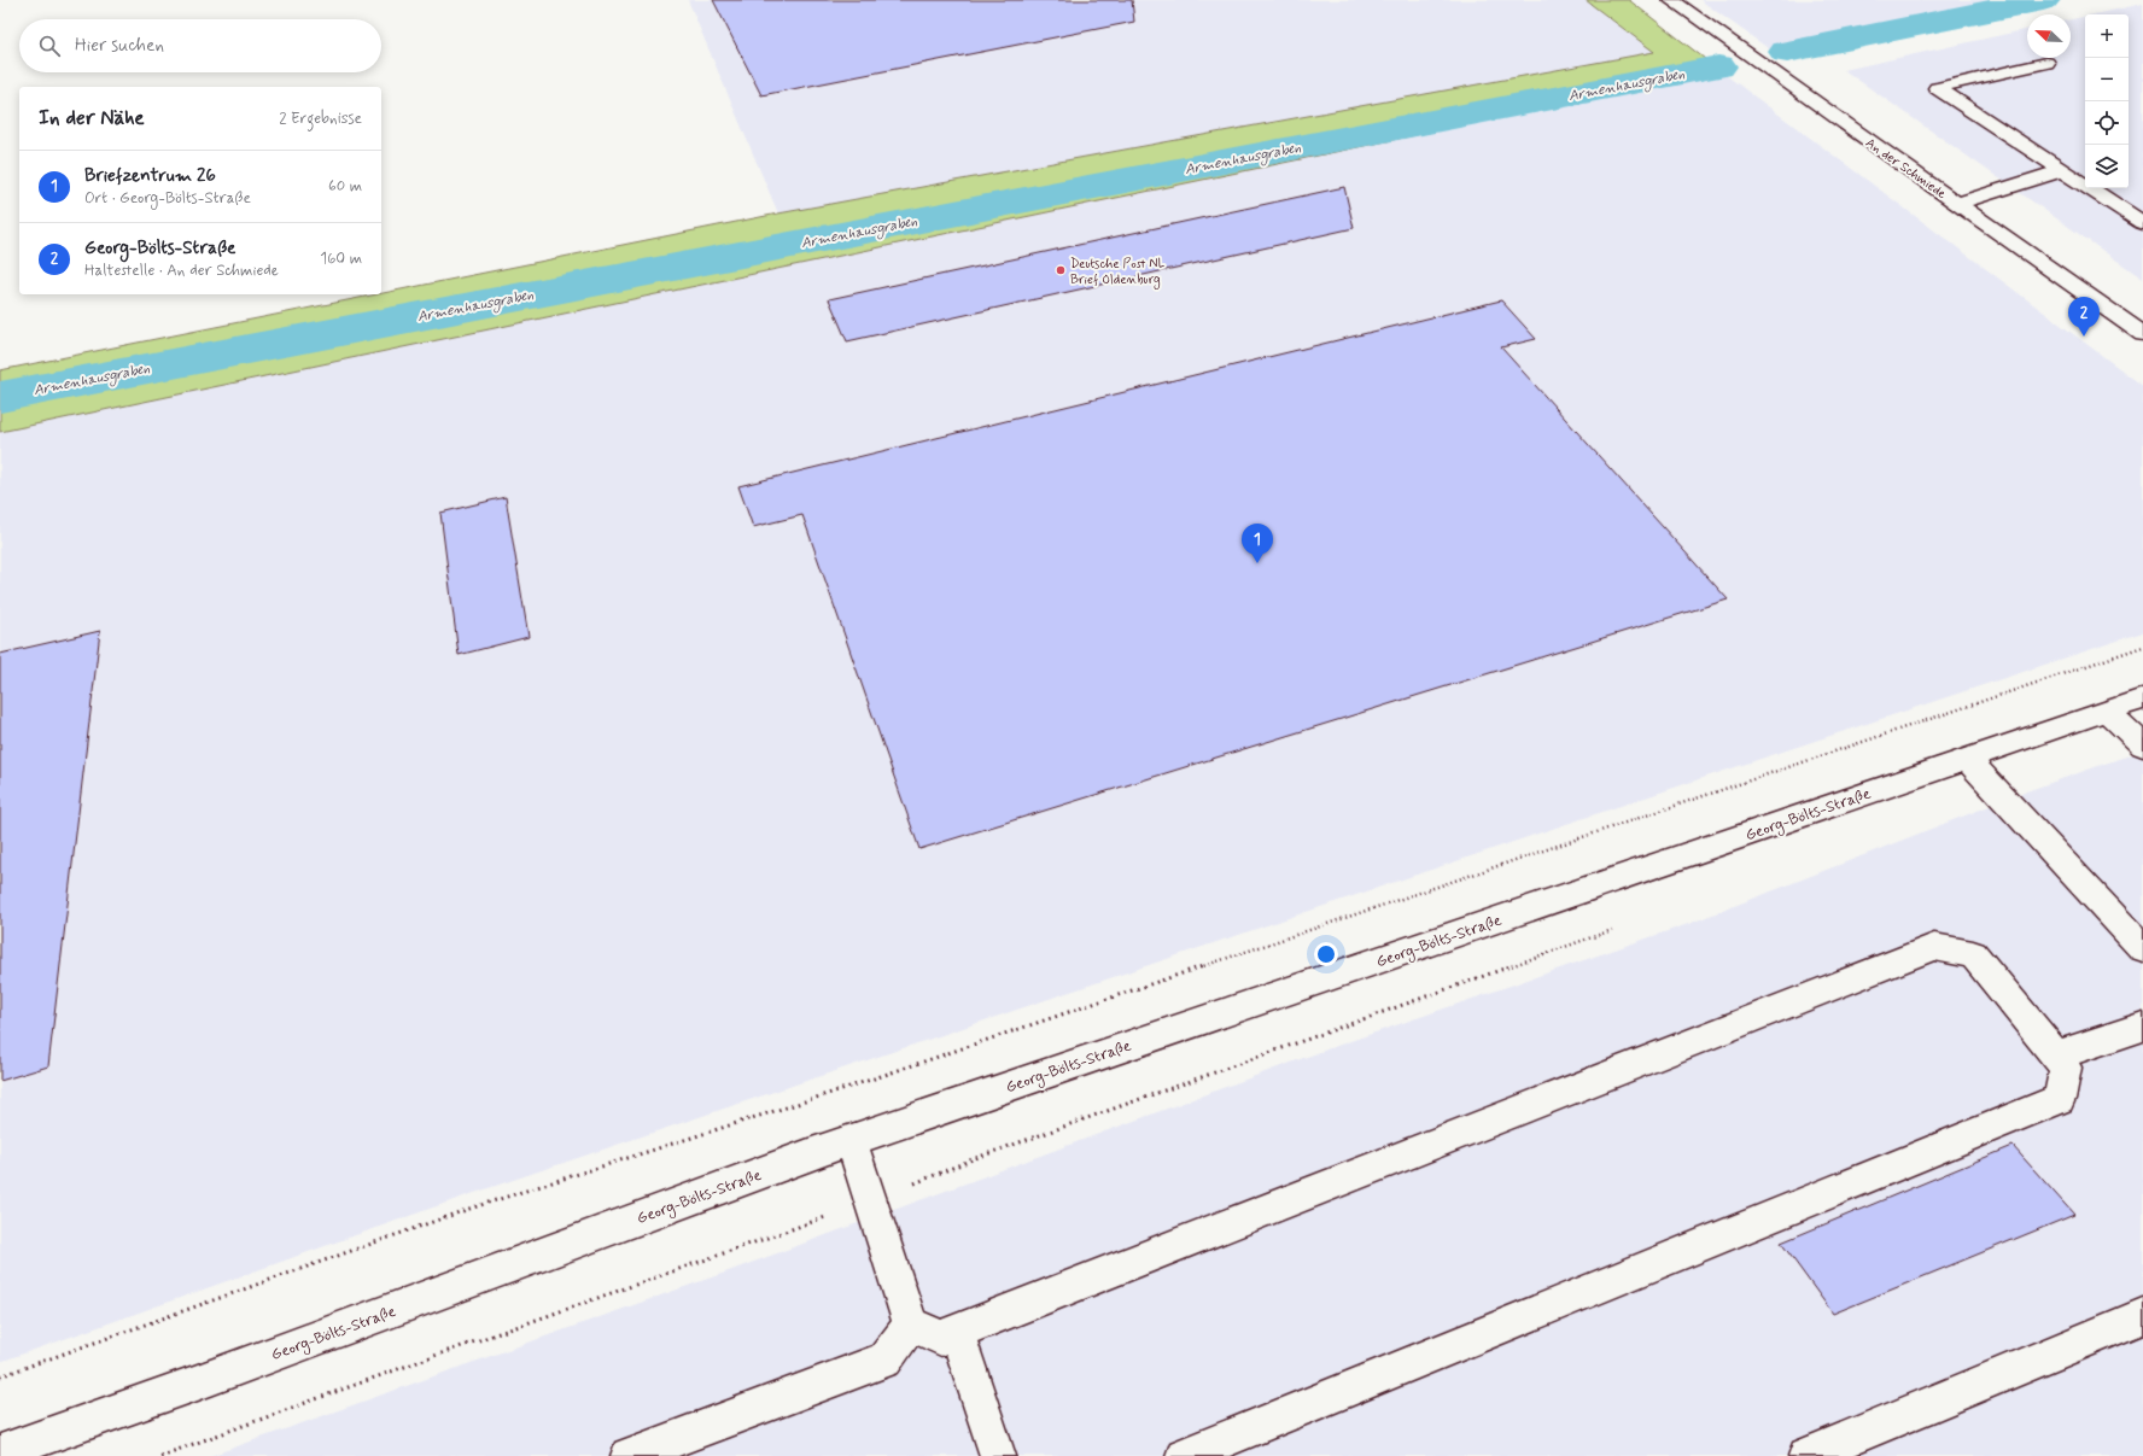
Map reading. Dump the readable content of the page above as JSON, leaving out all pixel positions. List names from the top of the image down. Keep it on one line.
{"streets":{"street":["An der Schmiede","Georg-Bölts-Straße"]},"water":["Armenhausgraben"],"places":["Deutsche Post NL Brief Oldenburg"],"north":"top left","page":{"map_buttons":["+","−"],"search":"Hier suchen","heading":["In der Nähe","2 Ergebnisse"],"list":[{"mark":"1","name":"Briefzentrum 26","note":"Ort · Georg-Bölts-Straße","value":"60 m"},{"mark":"2","name":"Georg-Bölts-Straße","note":"Haltestelle · An der Schmiede","value":"160 m"}],"pins":["2","1"]}}
